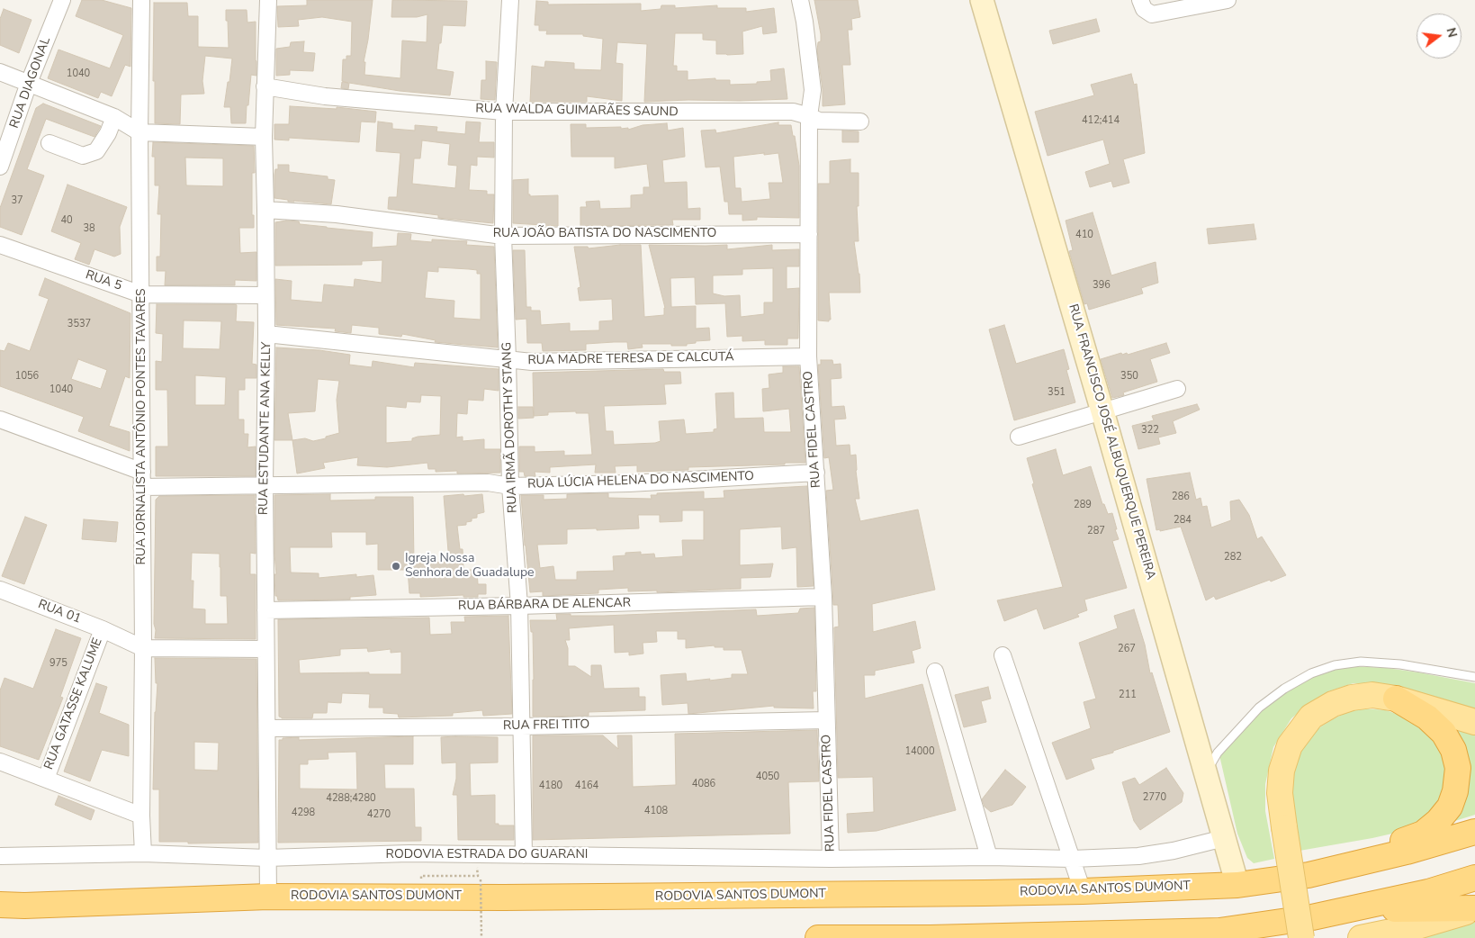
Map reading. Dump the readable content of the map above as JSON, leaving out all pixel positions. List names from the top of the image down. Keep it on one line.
{"streets":{"highway":["RODOVIA SANTOS DUMONT"],"main road":["RUA FRANCISCO JOSÉ ALBUQUERQUE PEREIRA"],"street":["RUA DIAGONAL","RUA WALDA GUIMARÃES SAUND","RUA JOÃO BATISTA DO NASCIMENTO","RUA 5","RUA MADRE TERESA DE CALCUTÁ","RUA JORNALISTA ANTÔNIO PONTES TAVARES","RUA IRMÃ DOROTHY STANG","RUA ESTUDANTE ANA KELLY","RUA FIDEL CASTRO","RUA LÚCIA HELENA DO NASCIMENTO","RUA BÁRBARA DE ALENCAR","RUA 01","RUA GATASSE KALUME","RUA FREI TITO","RODOVIA ESTRADA DO GUARANI"]},"crossings":[["RUA WALDA GUIMARÃES SAUND","RUA IRMÃ DOROTHY STANG"],["RUA WALDA GUIMARÃES SAUND","RUA ESTUDANTE ANA KELLY"],["RUA WALDA GUIMARÃES SAUND","RUA FIDEL CASTRO"],["RUA JOÃO BATISTA DO NASCIMENTO","RUA IRMÃ DOROTHY STANG"],["RUA JOÃO BATISTA DO NASCIMENTO","RUA ESTUDANTE ANA KELLY"],["RUA JOÃO BATISTA DO NASCIMENTO","RUA FIDEL CASTRO"],["RUA 5","RUA JORNALISTA ANTÔNIO PONTES TAVARES"],["RUA 5","RUA ESTUDANTE ANA KELLY"],["RUA MADRE TERESA DE CALCUTÁ","RUA IRMÃ DOROTHY STANG"],["RUA MADRE TERESA DE CALCUTÁ","RUA ESTUDANTE ANA KELLY"],["RUA MADRE TERESA DE CALCUTÁ","RUA FIDEL CASTRO"],["RUA JORNALISTA ANTÔNIO PONTES TAVARES","RUA LÚCIA HELENA DO NASCIMENTO"],["RUA JORNALISTA ANTÔNIO PONTES TAVARES","RUA 01"],["RUA JORNALISTA ANTÔNIO PONTES TAVARES","RODOVIA ESTRADA DO GUARANI"],["RUA IRMÃ DOROTHY STANG","RUA LÚCIA HELENA DO NASCIMENTO"],["RUA IRMÃ DOROTHY STANG","RUA BÁRBARA DE ALENCAR"],["RUA IRMÃ DOROTHY STANG","RUA FREI TITO"],["RUA IRMÃ DOROTHY STANG","RODOVIA ESTRADA DO GUARANI"],["RUA ESTUDANTE ANA KELLY","RUA LÚCIA HELENA DO NASCIMENTO"],["RUA ESTUDANTE ANA KELLY","RUA BÁRBARA DE ALENCAR"],["RUA ESTUDANTE ANA KELLY","RUA FREI TITO"],["RUA ESTUDANTE ANA KELLY","RODOVIA ESTRADA DO GUARANI"],["RUA ESTUDANTE ANA KELLY","RODOVIA SANTOS DUMONT"],["RUA FIDEL CASTRO","RUA LÚCIA HELENA DO NASCIMENTO"],["RUA FIDEL CASTRO","RUA BÁRBARA DE ALENCAR"],["RUA FIDEL CASTRO","RUA FREI TITO"],["RUA FIDEL CASTRO","RODOVIA ESTRADA DO GUARANI"],["RUA FRANCISCO JOSÉ ALBUQUERQUE PEREIRA","RODOVIA ESTRADA DO GUARANI"],["RUA FRANCISCO JOSÉ ALBUQUERQUE PEREIRA","RODOVIA SANTOS DUMONT"],["RUA 01","RUA GATASSE KALUME"]],"places":["Igreja Nossa Senhora de Guadalupe"],"house_numbers":["1040","412;414","37","40","38","410","396","3537","1056","350","1040","351","322","286","289","284","287","282","267","975","211","14000","4050","4086","4180","4164","2770","4288;4280","4108","4298","4270"],"north":"right"}
